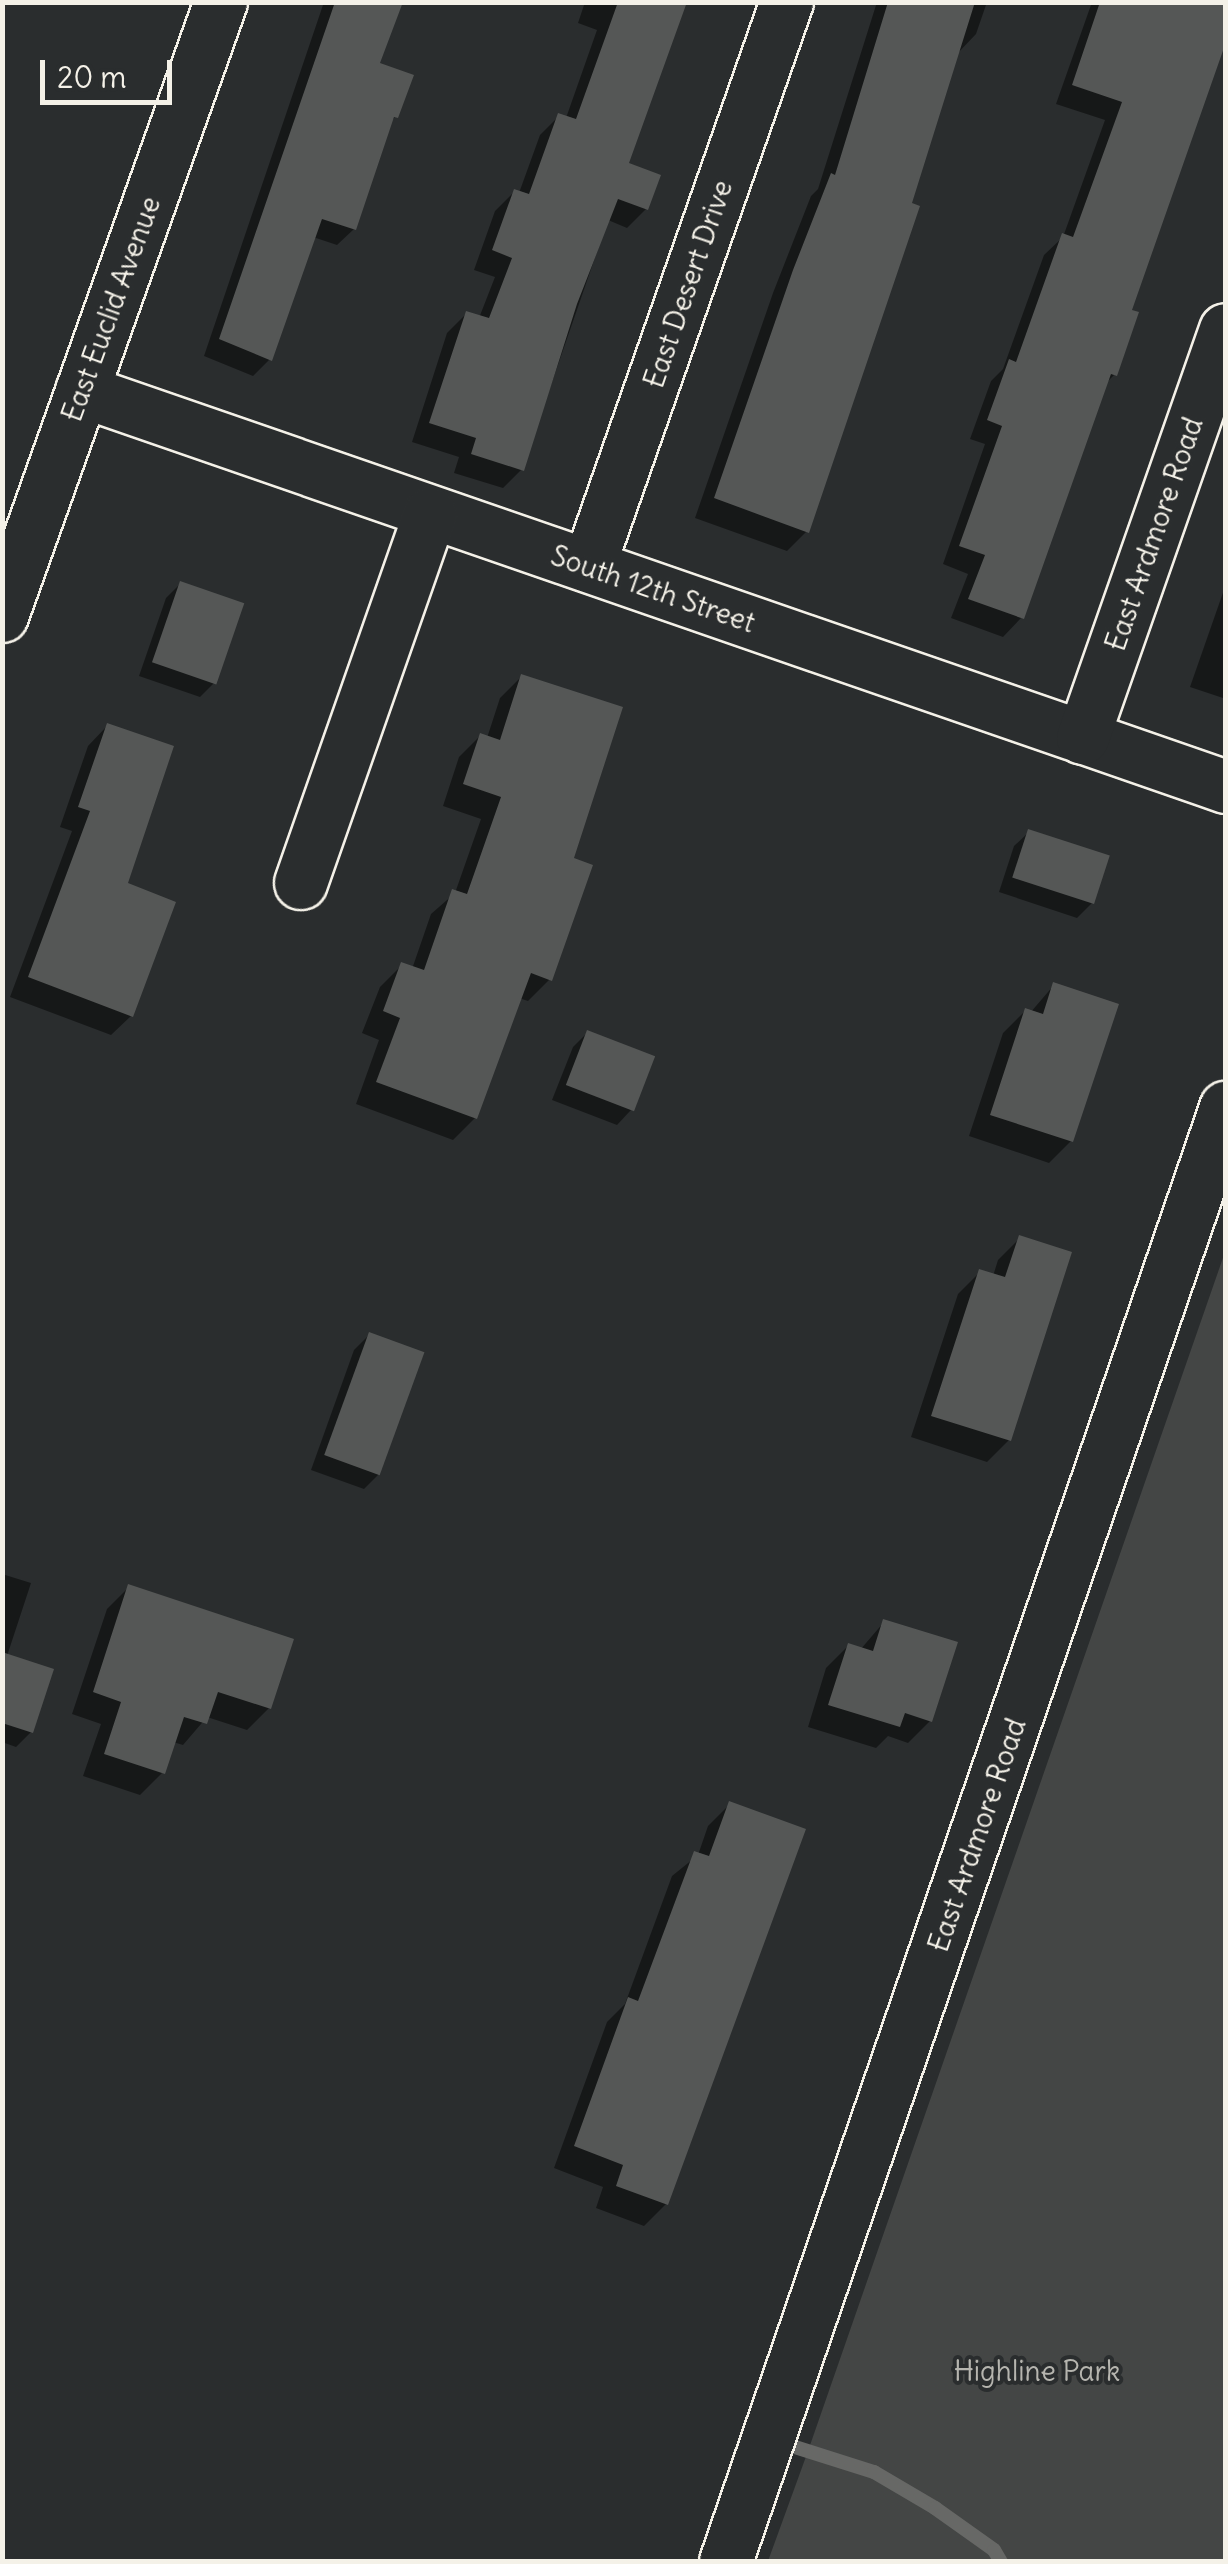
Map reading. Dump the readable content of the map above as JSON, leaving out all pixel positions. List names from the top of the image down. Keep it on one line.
{"streets":{"street":["East Desert Drive","East Euclid Avenue","East Ardmore Road","South 12th Street"]},"crossings":[["East Desert Drive","South 12th Street"],["East Euclid Avenue","South 12th Street"],["East Ardmore Road","South 12th Street"]],"parks":["Highline Park"],"scale_bar":"20 m"}
